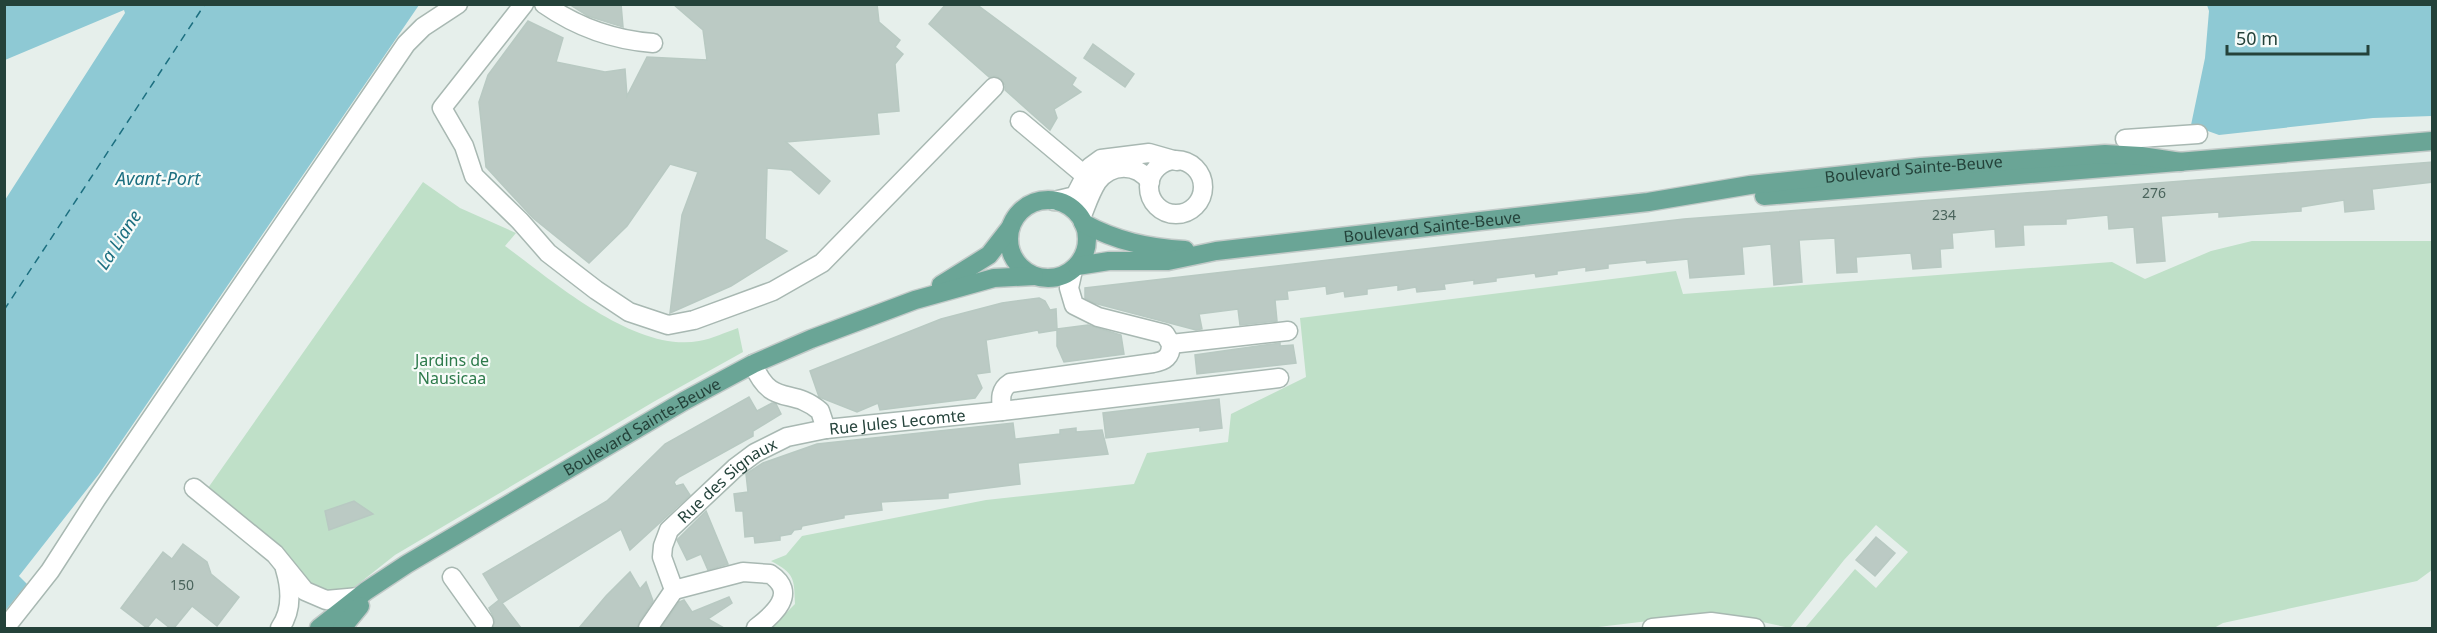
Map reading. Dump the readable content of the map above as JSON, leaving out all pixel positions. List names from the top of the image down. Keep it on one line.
{"streets":{"main road":["Boulevard Sainte-Beuve"],"street":["Rue Jules Lecomte","Rue des Signaux"]},"crossings":[["Boulevard Sainte-Beuve","Rue Jules Lecomte"],["Rue Jules Lecomte","Rue des Signaux"]],"water":["Avant-Port","La Liane"],"parks":["Jardins de Nausicaa"],"house_numbers":["276","234","150"],"scale_bar":"50 m"}
